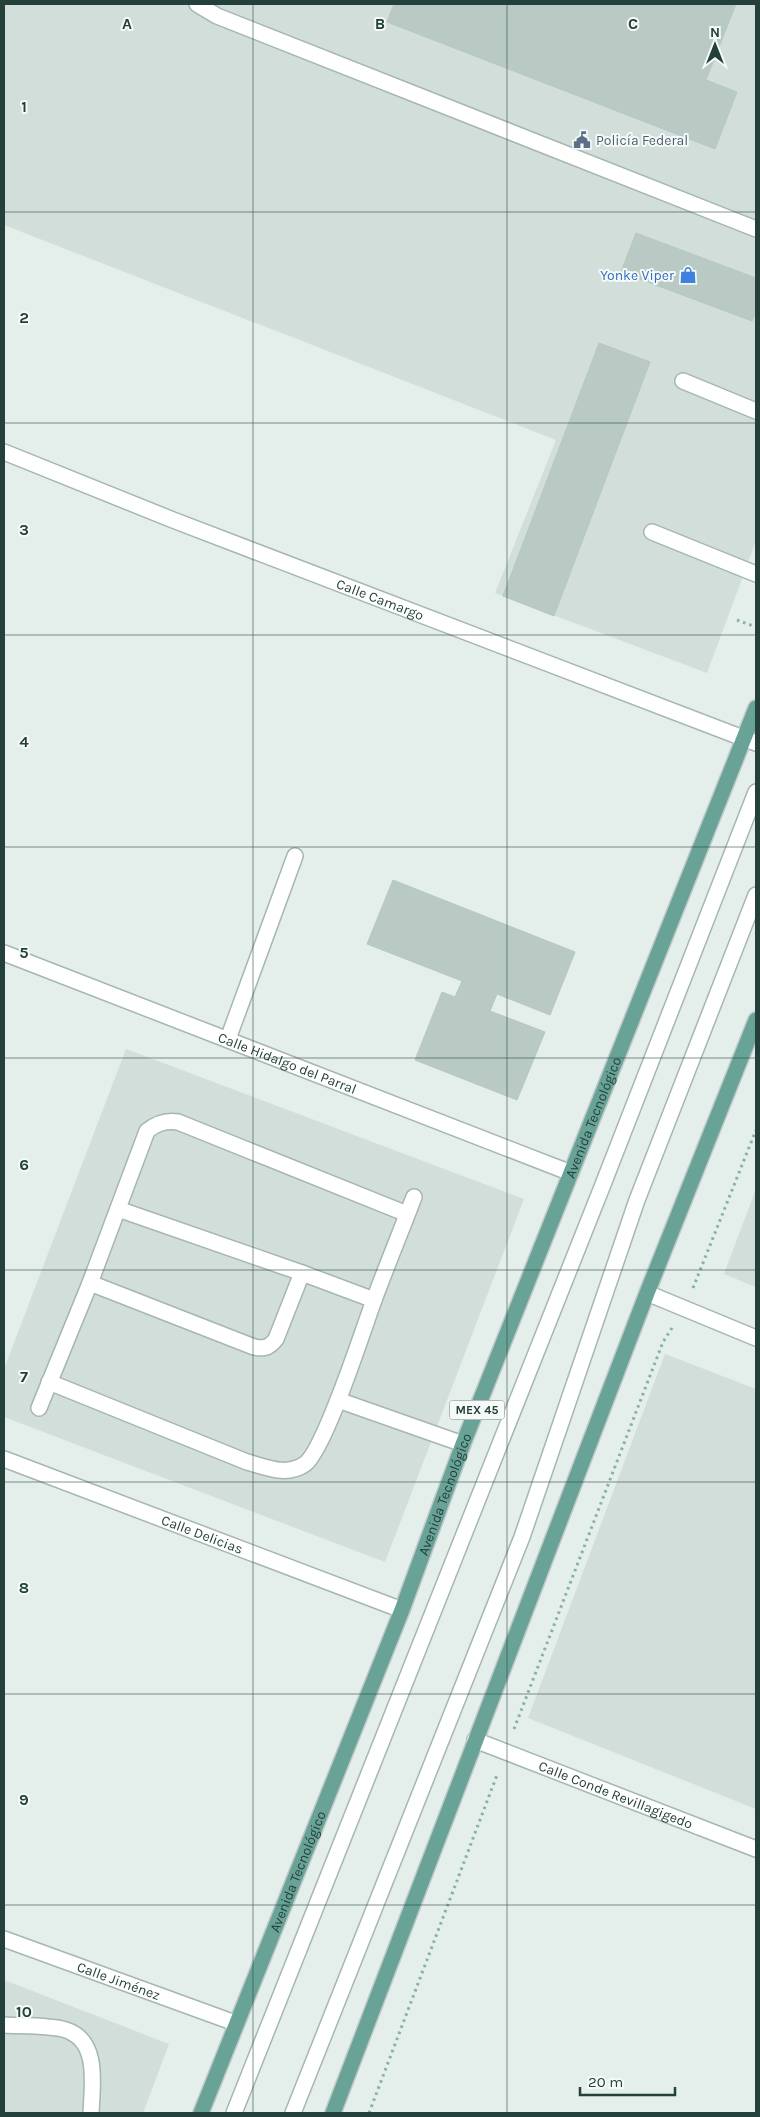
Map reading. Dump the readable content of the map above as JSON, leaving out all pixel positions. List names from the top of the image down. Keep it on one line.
{"streets":{"main road":["Avenida Tecnológico","MEX 45"],"street":["Calle Camargo","Calle Hidalgo del Parral","Calle Delicias","Calle Conde Revillagigedo","Calle Jiménez"]},"crossings":[["Calle Camargo","Avenida Tecnológico"],["Calle Hidalgo del Parral","Avenida Tecnológico"],["Avenida Tecnológico","Calle Delicias"],["Avenida Tecnológico","Calle Jiménez"]],"places":{"public building":["Policía Federal"],"shop":["Yonke Viper"]},"scale_bar":"20 m","north":"top","grid":{"columns":["A","B","C"],"rows":["1","2","3","4","5","6","7","8","9","10"]}}
